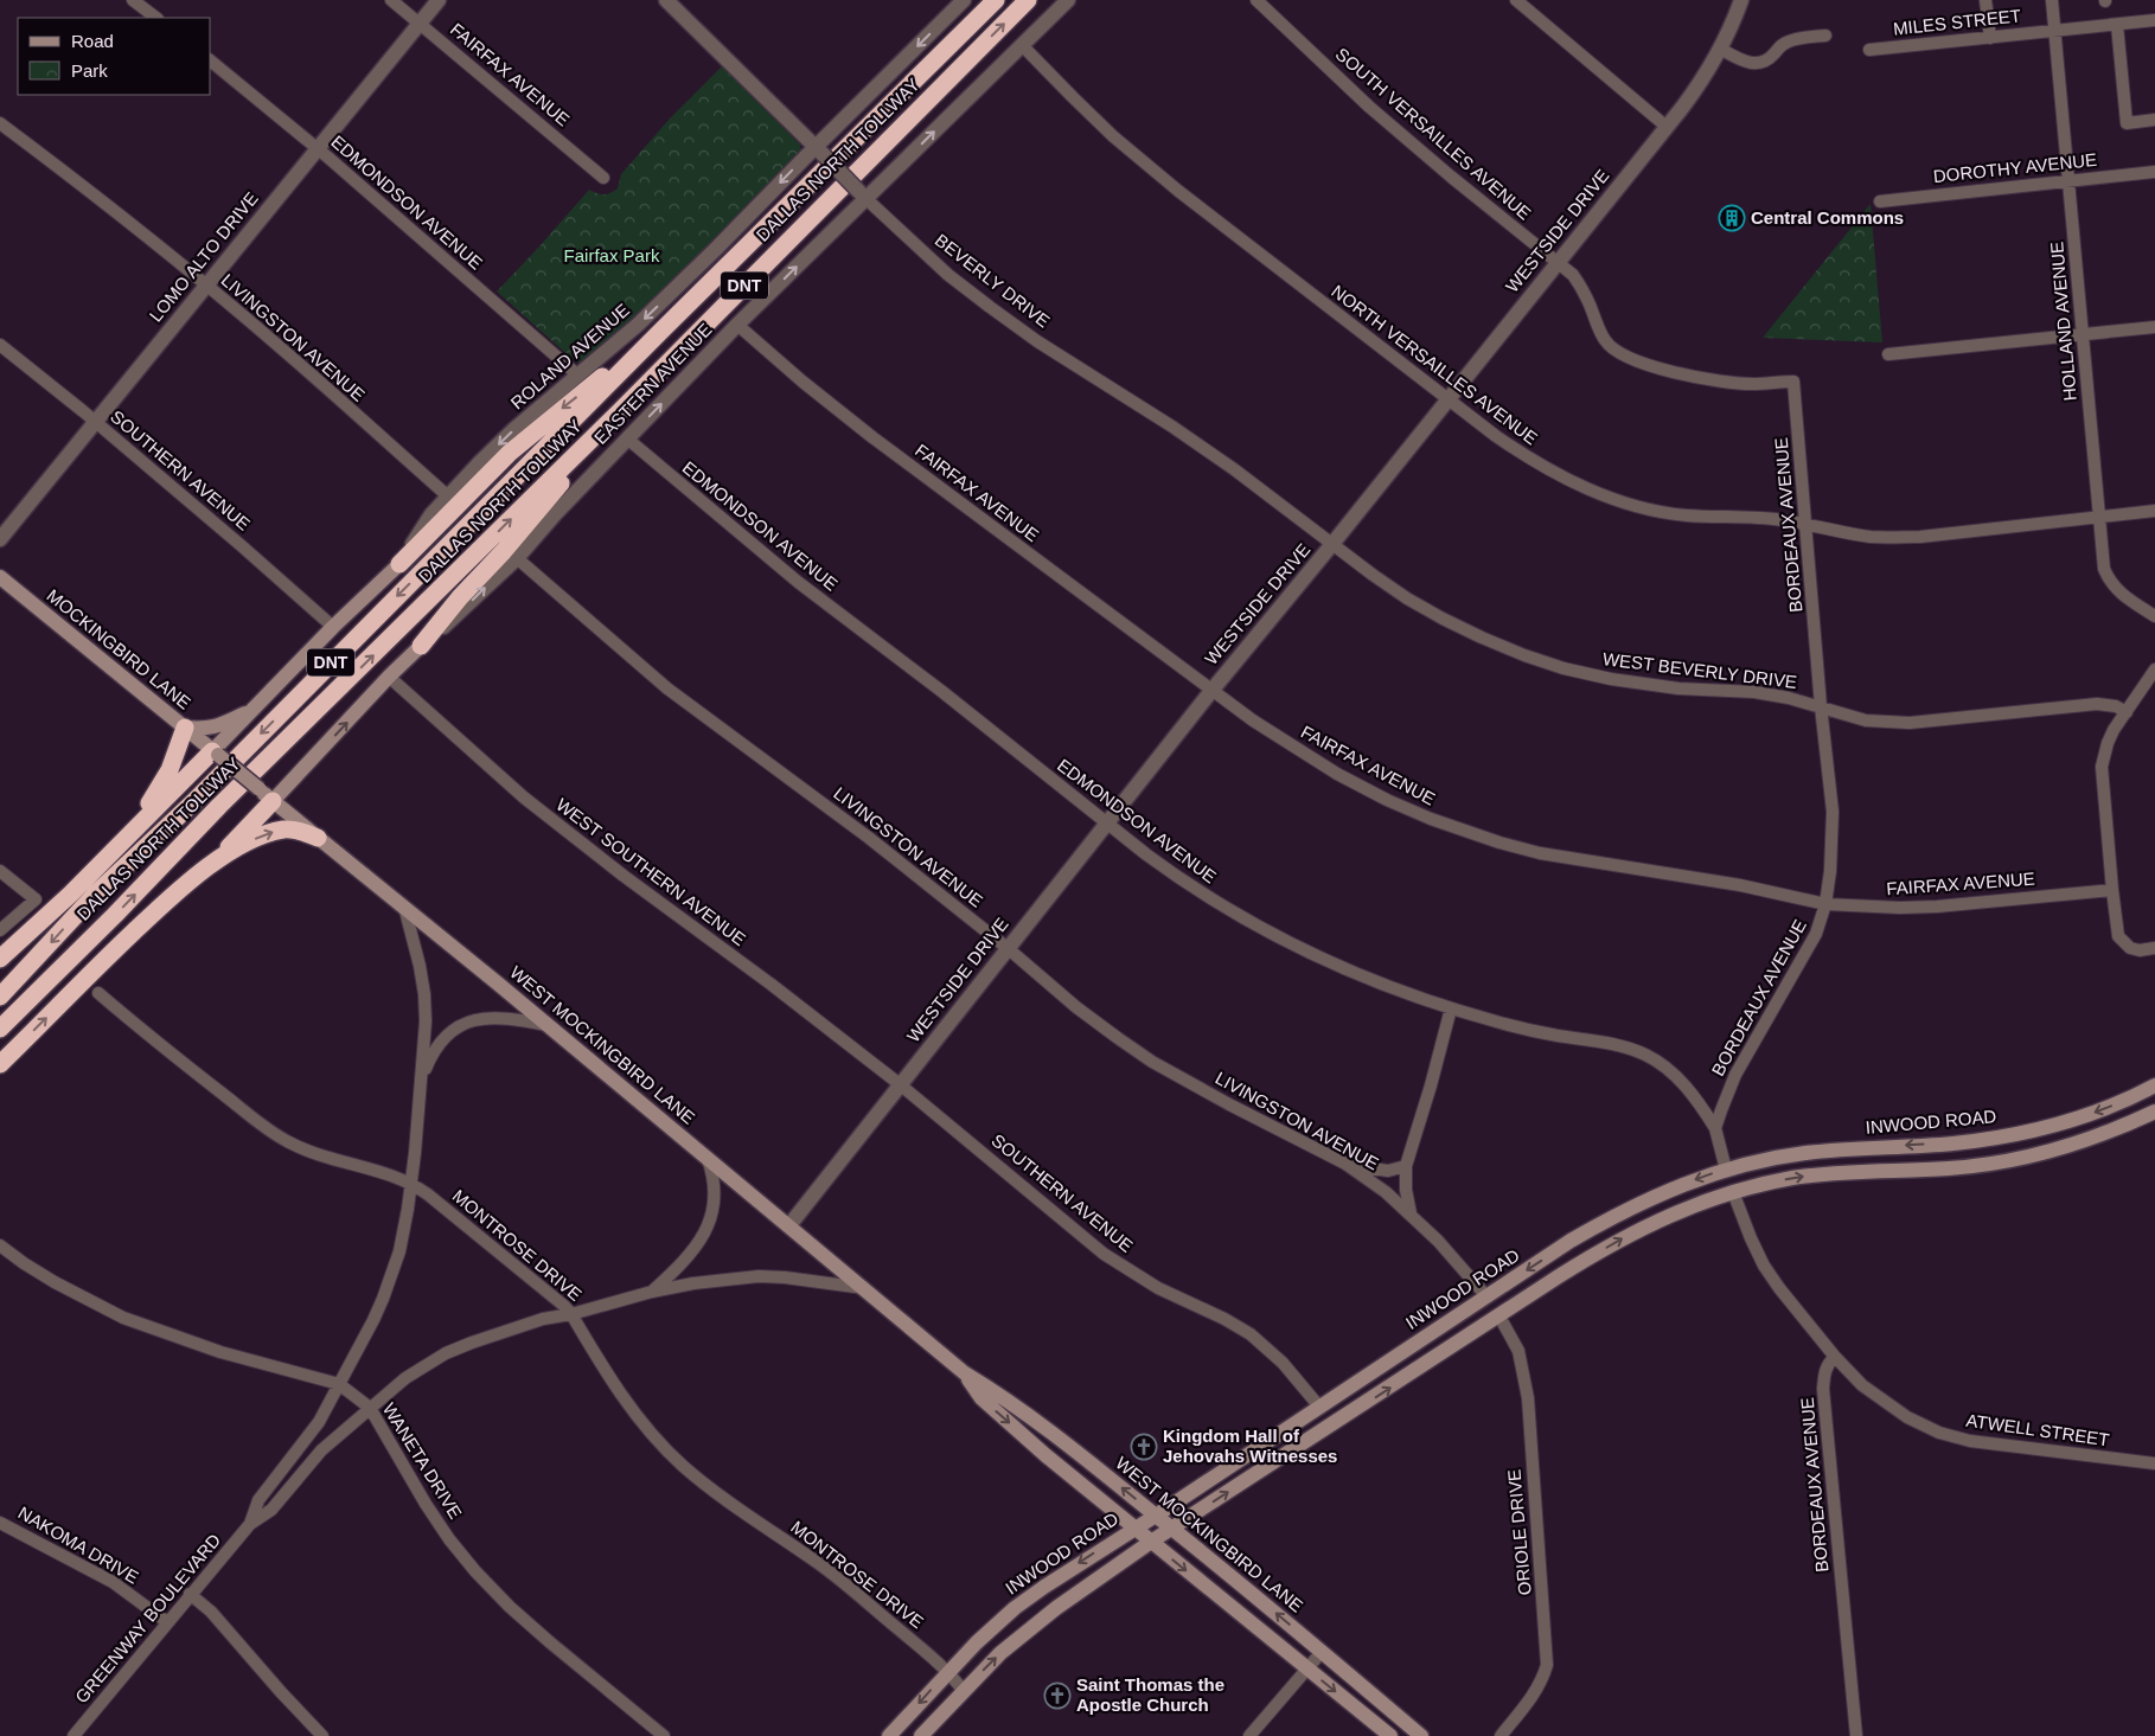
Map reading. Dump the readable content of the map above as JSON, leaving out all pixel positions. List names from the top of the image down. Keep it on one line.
{"streets":{"highway":["DALLAS NORTH TOLLWAY","DNT"],"main road":["ROLAND AVENUE","EASTERN AVENUE","MOCKINGBIRD LANE","WEST MOCKINGBIRD LANE","INWOOD ROAD"],"street":["MILES STREET","FAIRFAX AVENUE","SOUTH VERSAILLES AVENUE","DOROTHY AVENUE","EDMONDSON AVENUE","WESTSIDE DRIVE","LOMO ALTO DRIVE","BEVERLY DRIVE","HOLLAND AVENUE","LIVINGSTON AVENUE","NORTH VERSAILLES AVENUE","SOUTHERN AVENUE","BORDEAUX AVENUE","WEST BEVERLY DRIVE","WEST SOUTHERN AVENUE","MONTROSE DRIVE","ATWELL STREET","WANETA DRIVE","ORIOLE DRIVE","NAKOMA DRIVE","GREENWAY BOULEVARD"]},"crossings":[["MILES STREET","HOLLAND AVENUE"],["FAIRFAX AVENUE","WESTSIDE DRIVE"],["FAIRFAX AVENUE","LOMO ALTO DRIVE"],["FAIRFAX AVENUE","EASTERN AVENUE"],["FAIRFAX AVENUE","BORDEAUX AVENUE"],["SOUTH VERSAILLES AVENUE","WESTSIDE DRIVE"],["SOUTH VERSAILLES AVENUE","BORDEAUX AVENUE"],["DOROTHY AVENUE","HOLLAND AVENUE"],["EDMONDSON AVENUE","WESTSIDE DRIVE"],["EDMONDSON AVENUE","LOMO ALTO DRIVE"],["EDMONDSON AVENUE","ROLAND AVENUE"],["EDMONDSON AVENUE","EASTERN AVENUE"],["EDMONDSON AVENUE","BORDEAUX AVENUE"],["WESTSIDE DRIVE","BEVERLY DRIVE"],["WESTSIDE DRIVE","LIVINGSTON AVENUE"],["WESTSIDE DRIVE","NORTH VERSAILLES AVENUE"],["WESTSIDE DRIVE","SOUTHERN AVENUE"],["WESTSIDE DRIVE","WEST BEVERLY DRIVE"],["WESTSIDE DRIVE","WEST SOUTHERN AVENUE"],["WESTSIDE DRIVE","WEST MOCKINGBIRD LANE"],["LOMO ALTO DRIVE","LIVINGSTON AVENUE"],["LOMO ALTO DRIVE","SOUTHERN AVENUE"],["BEVERLY DRIVE","ROLAND AVENUE"],["BEVERLY DRIVE","EASTERN AVENUE"],["BEVERLY DRIVE","WEST BEVERLY DRIVE"],["HOLLAND AVENUE","NORTH VERSAILLES AVENUE"],["LIVINGSTON AVENUE","ROLAND AVENUE"],["LIVINGSTON AVENUE","EASTERN AVENUE"],["LIVINGSTON AVENUE","INWOOD ROAD"],["ROLAND AVENUE","SOUTHERN AVENUE"],["ROLAND AVENUE","MOCKINGBIRD LANE"],["ROLAND AVENUE","WEST MOCKINGBIRD LANE"],["NORTH VERSAILLES AVENUE","EASTERN AVENUE"],["NORTH VERSAILLES AVENUE","BORDEAUX AVENUE"],["EASTERN AVENUE","WEST SOUTHERN AVENUE"],["EASTERN AVENUE","WEST MOCKINGBIRD LANE"],["SOUTHERN AVENUE","WEST SOUTHERN AVENUE"],["SOUTHERN AVENUE","INWOOD ROAD"],["BORDEAUX AVENUE","WEST BEVERLY DRIVE"],["BORDEAUX AVENUE","ATWELL STREET"],["MOCKINGBIRD LANE","WEST MOCKINGBIRD LANE"],["WEST MOCKINGBIRD LANE","INWOOD ROAD"],["INWOOD ROAD","MONTROSE DRIVE"],["NAKOMA DRIVE","GREENWAY BOULEVARD"]],"one_way":["ROLAND AVENUE","EASTERN AVENUE"],"parks":["Fairfax Park"],"places":{"building":["Central Commons"],"church":["Kingdom Hall of Jehovahs Witnesses","Saint Thomas the Apostle Church"]},"legend":["Road","Park"]}
